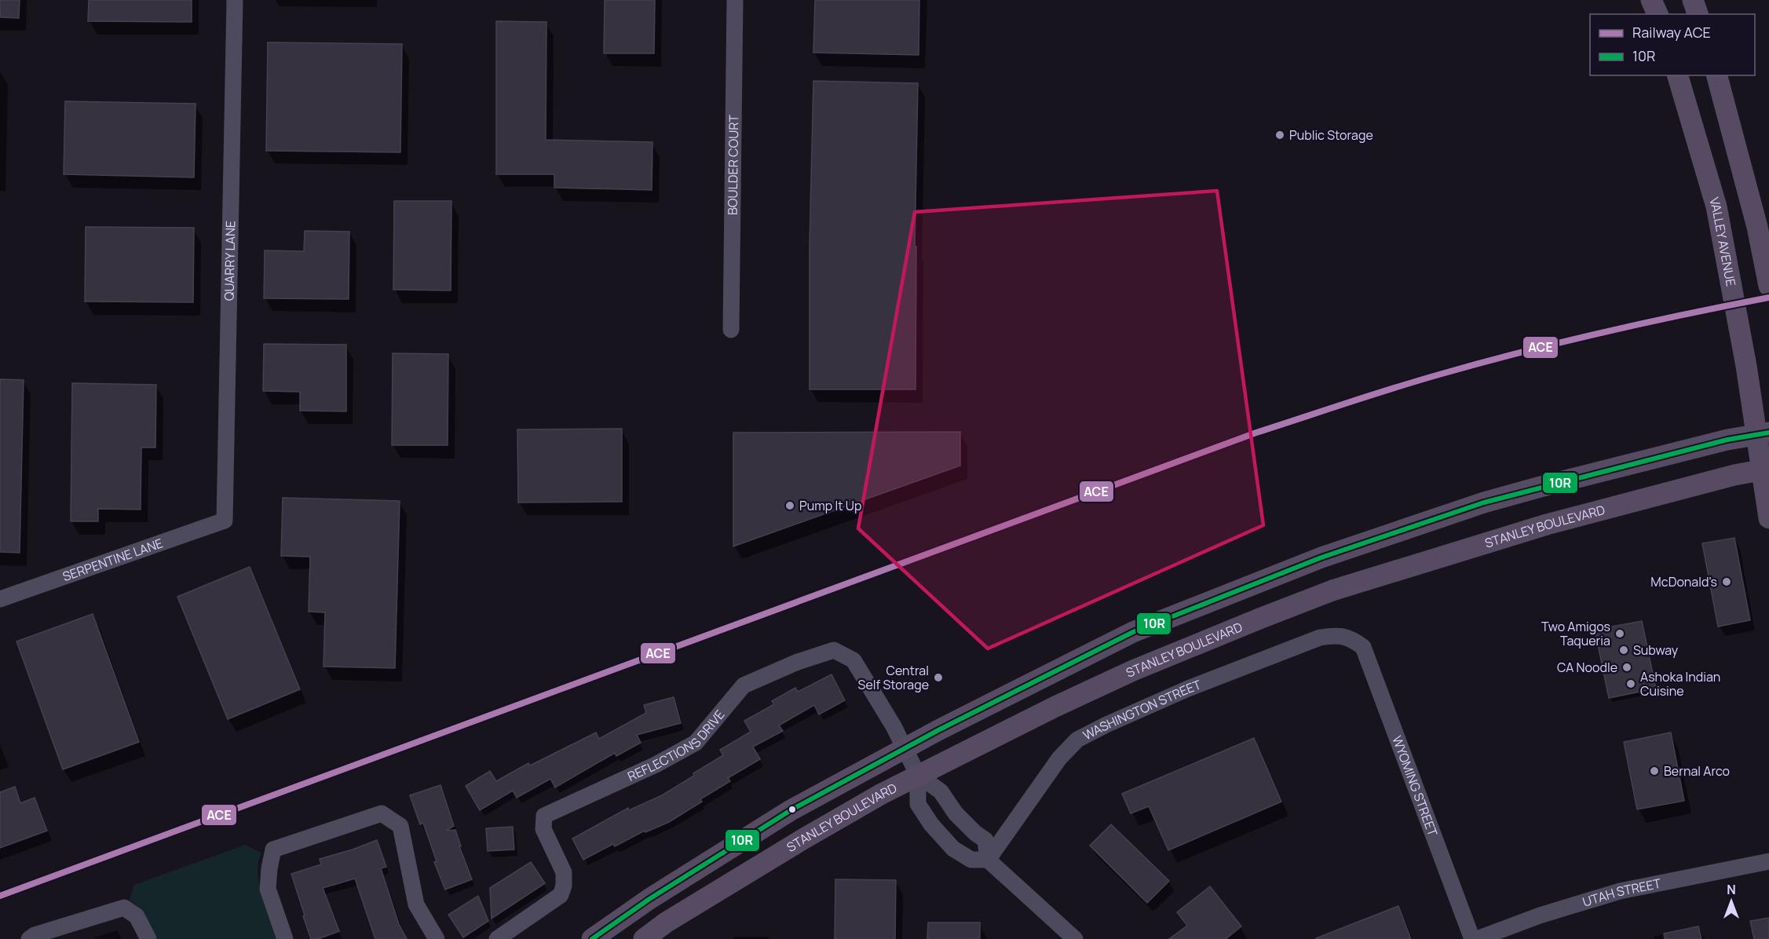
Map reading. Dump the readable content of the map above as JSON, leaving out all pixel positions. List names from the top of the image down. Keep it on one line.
{"streets":{"main road":["VALLEY AVENUE","STANLEY BOULEVARD"],"street":["BOULDER COURT","QUARRY LANE","SERPENTINE LANE","WASHINGTON STREET","REFLECTIONS DRIVE","WYOMING STREET","UTAH STREET"]},"crossings":[["VALLEY AVENUE","STANLEY BOULEVARD"],["QUARRY LANE","SERPENTINE LANE"],["WASHINGTON STREET","WYOMING STREET"]],"places":["Public Storage","Pump It Up","McDonald's","Two Amigos Taqueria","Subway","CA Noodle","Central Self Storage","Ashoka Indian Cuisine","Bernal Arco"],"lines":["rail line ACE","transit line 10R"],"legend":["Railway ACE","10R"],"north":"top"}
